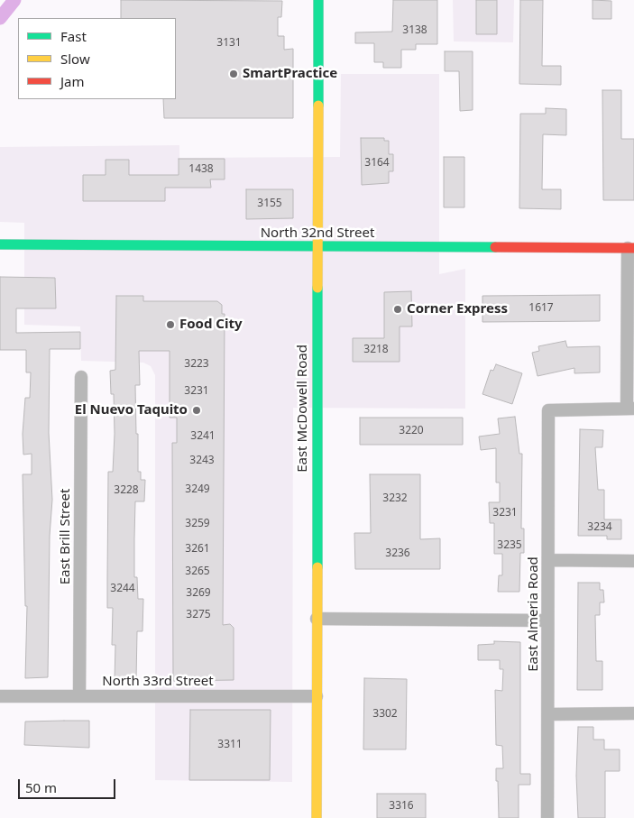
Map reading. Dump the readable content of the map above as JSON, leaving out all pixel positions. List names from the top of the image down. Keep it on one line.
{"streets":{"main road":["North 32nd Street","East McDowell Road"],"street":["East Brill Street","East Almeria Road","North 33rd Street"]},"crossings":[["North 32nd Street","East McDowell Road"],["East McDowell Road","North 33rd Street"],["East Brill Street","North 33rd Street"]],"places":["SmartPractice","Corner Express","Food City","El Nuevo Taquito"],"house_numbers":["3138","3131","3164","1438","3155","1617","3218","3223","3231","3220","3241","3243","3249","3228","3232","3231","3259","3234","3235","3261","3236","3265","3244","3269","3275","3302","3311","3316"],"legend":["Fast","Slow","Jam"],"scale_bar":"50 m"}
